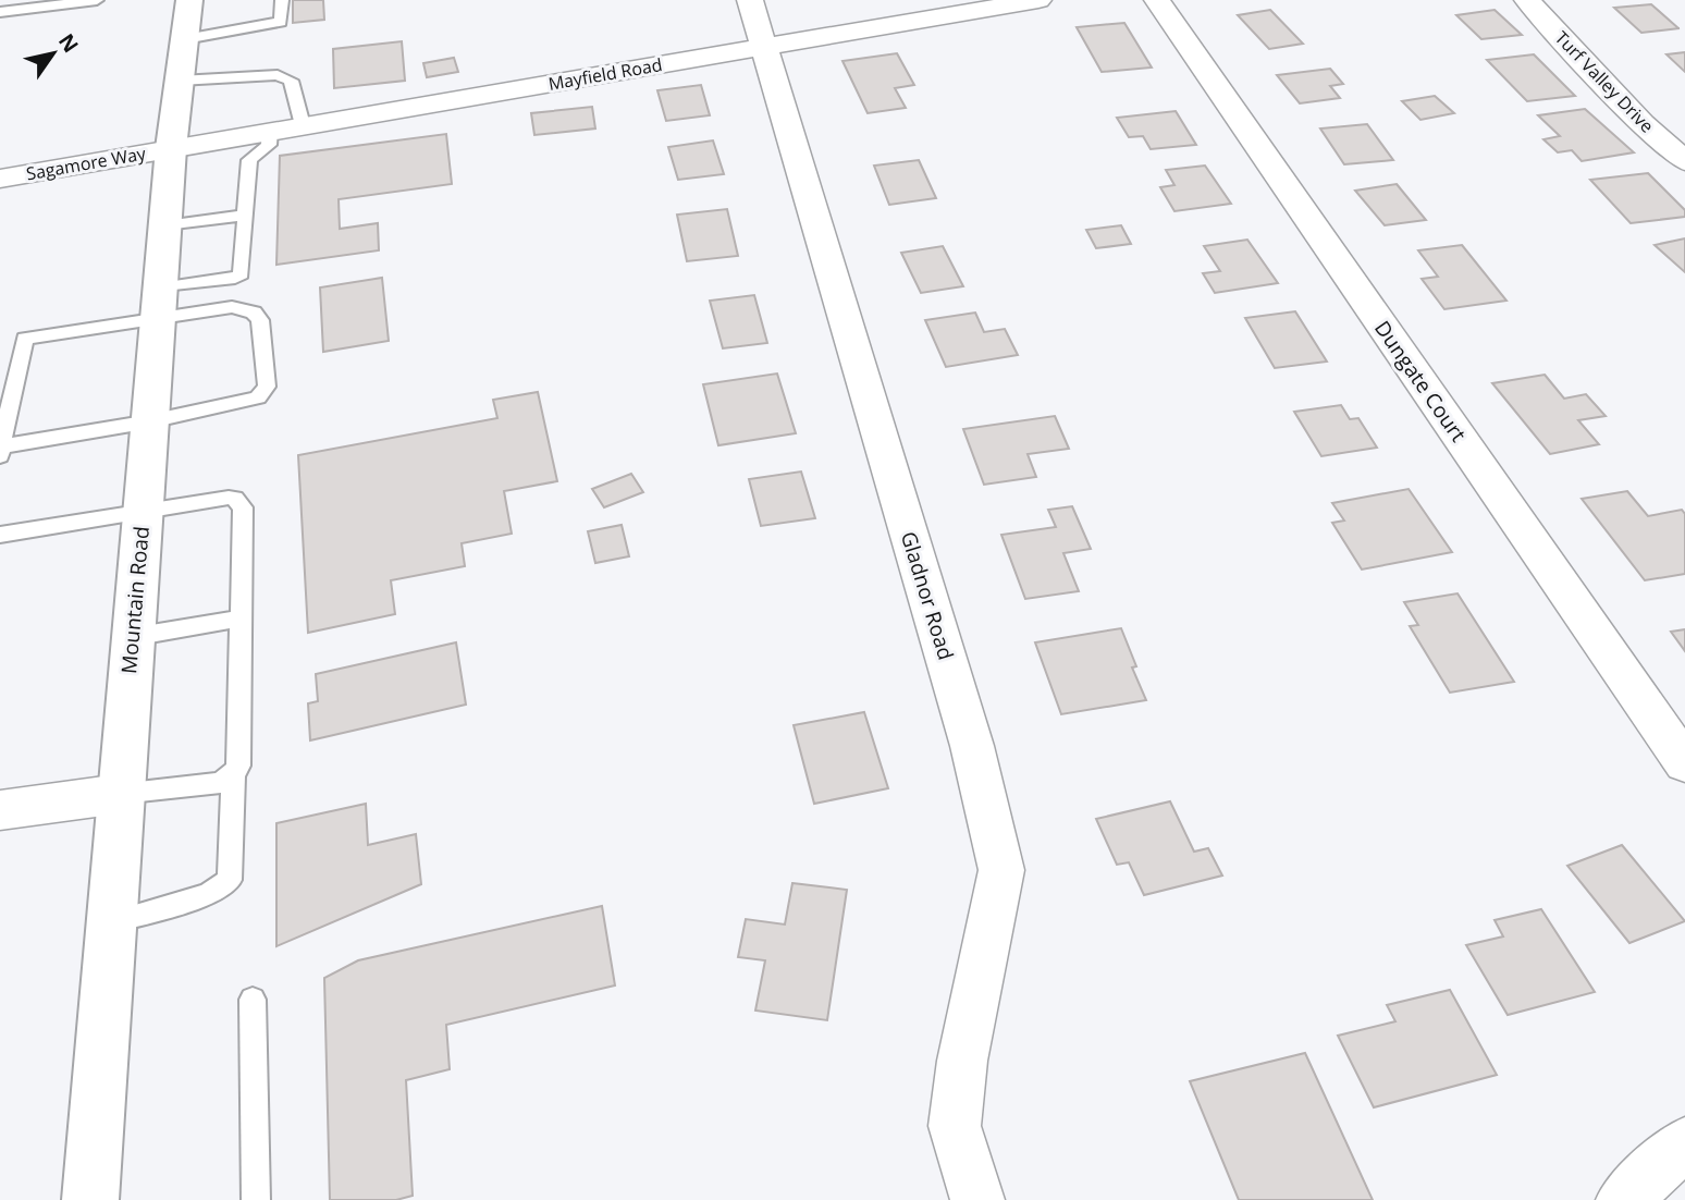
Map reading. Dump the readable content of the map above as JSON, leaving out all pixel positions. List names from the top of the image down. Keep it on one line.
{"streets":{"main road":["Mountain Road"],"street":["Mayfield Road","Turf Valley Drive","Sagamore Way","Dungate Court","Gladnor Road"]},"crossings":[["Mayfield Road","Sagamore Way"],["Mayfield Road","Gladnor Road"],["Mayfield Road","Mountain Road"],["Sagamore Way","Mountain Road"]],"north":"top right"}
